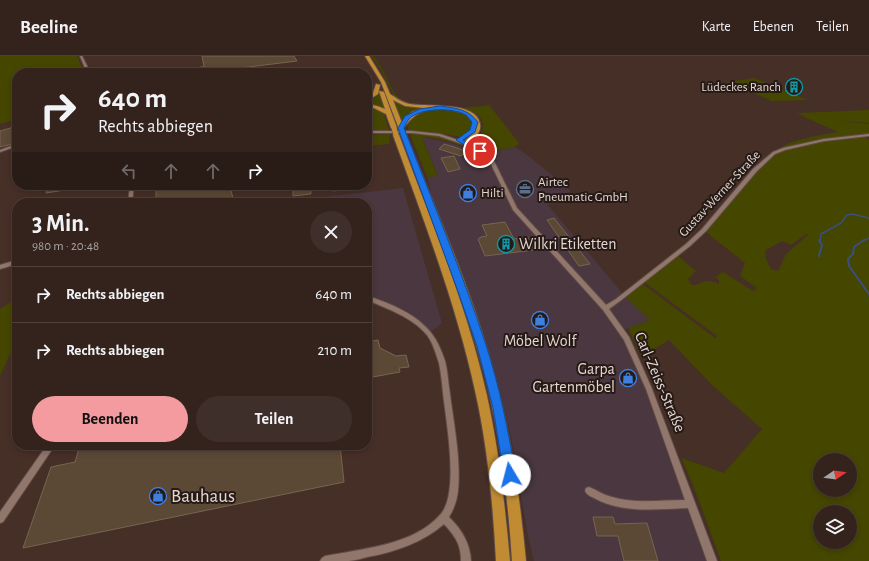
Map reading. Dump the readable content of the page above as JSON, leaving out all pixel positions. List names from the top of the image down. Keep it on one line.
{"streets":{"street":["Gustav-Werner-Straße","Carl-Zeiss-Straße"]},"crossings":[["Gustav-Werner-Straße","Carl-Zeiss-Straße"]],"places":{"building":["Lüdeckes Ranch","Wilkri Etiketten"],"office":["Airtec Pneumatic GmbH"],"shop":["Hilti","Möbel Wolf","Garpa Gartenmöbel","Bauhaus"]},"north":"right","page":{"header":"Beeline","nav":["Karte","Ebenen","Teilen"],"turn":["640 m","Rechts abbiegen"],"heading":["3 Min.","980 m · 20:48"],"list":[{"name":"Rechts abbiegen","value":"640 m"},{"name":"Rechts abbiegen","value":"210 m"}],"buttons":["Beenden","Teilen"]}}
